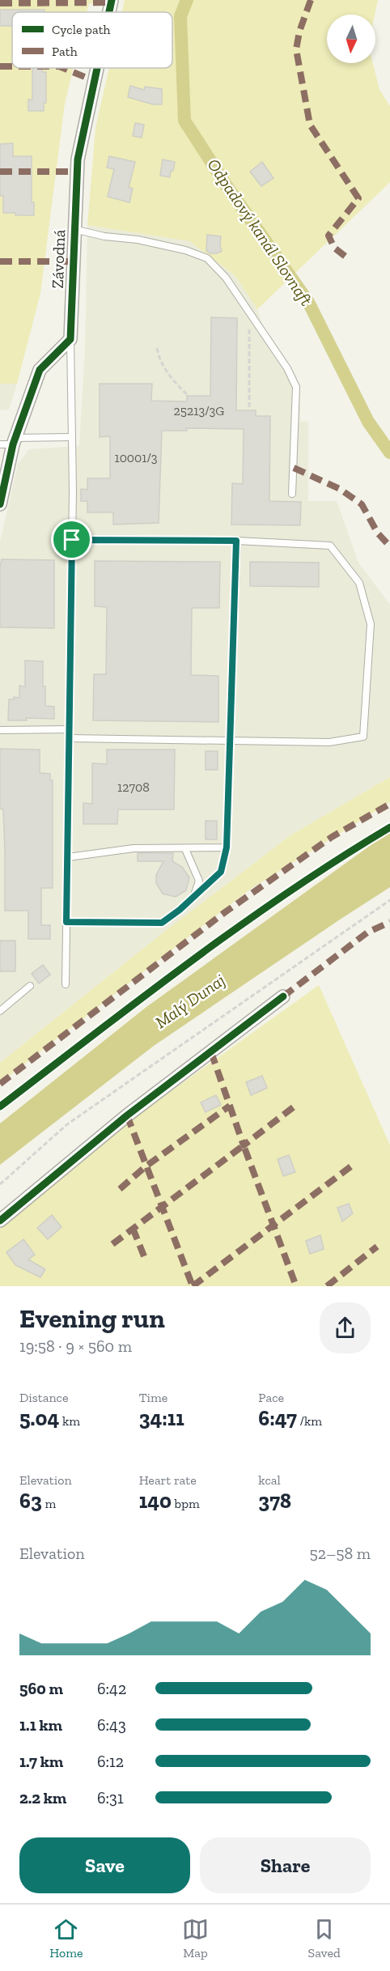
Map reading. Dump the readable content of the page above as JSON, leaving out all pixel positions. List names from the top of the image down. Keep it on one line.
{"streets":{"street":["Závodná"]},"water":["Odpadový kanál Slovnaft","Malý Dunaj"],"house_numbers":["25213/3G","10001/3","12708"],"legend":["Cycle path","Path"],"north":"bottom","page":{"heading":["Evening run","19:58 · 9 × 560 m"],"stats":[["Distance","5.04 km"],["Time","34:11"],["Pace","6:47 /km"],["Elevation","63 m"],["Heart rate","140 bpm"],["kcal","378"]],"chart":["Elevation","52–58 m"],"list":[{"name":"560 m","note":"6:42"},{"name":"1.1 km","note":"6:43"},{"name":"1.7 km","note":"6:12"},{"name":"2.2 km","note":"6:31"}],"buttons":["Save","Share"],"tabs":["Home","Map","Saved"]}}
